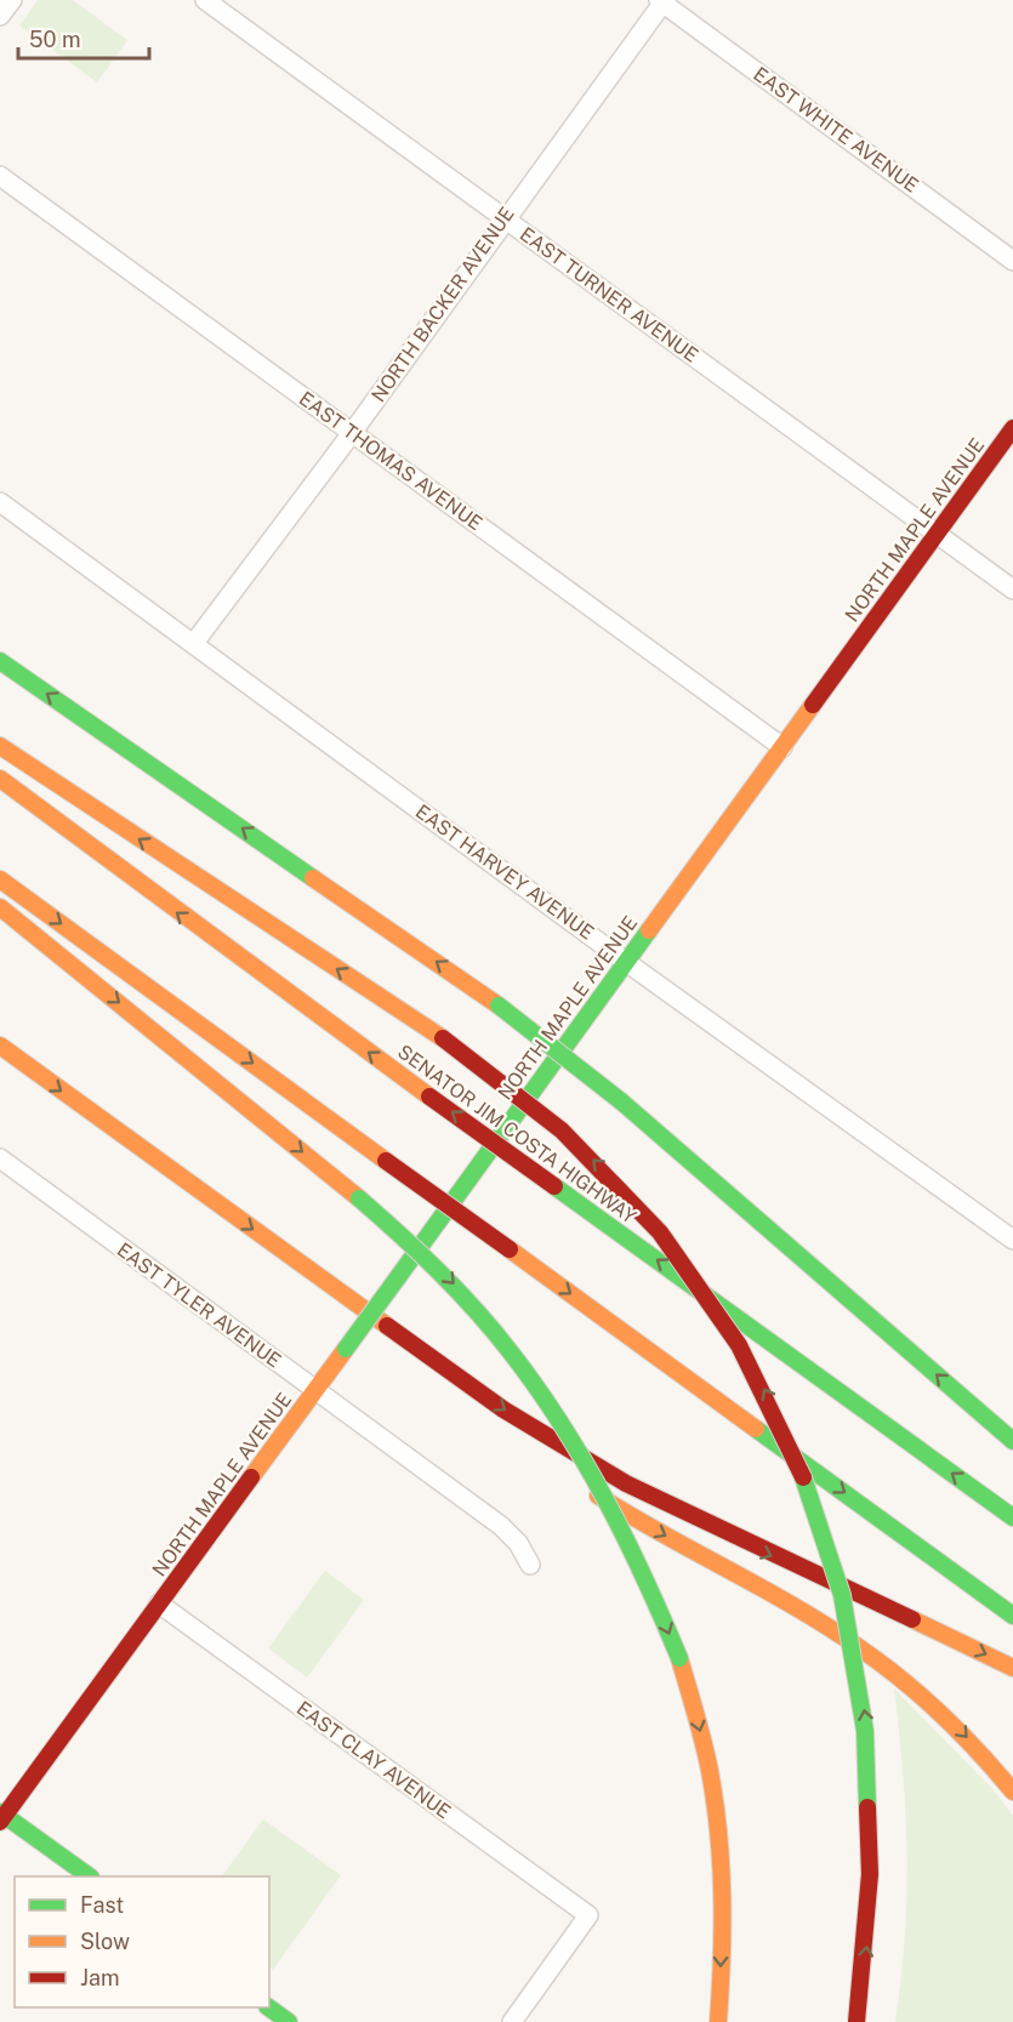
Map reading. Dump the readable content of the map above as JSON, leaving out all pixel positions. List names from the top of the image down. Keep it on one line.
{"streets":{"main road":["NORTH MAPLE AVENUE","SENATOR JIM COSTA HIGHWAY"],"street":["EAST WHITE AVENUE","EAST TURNER AVENUE","NORTH BACKER AVENUE","EAST THOMAS AVENUE","EAST HARVEY AVENUE","EAST TYLER AVENUE","EAST CLAY AVENUE"]},"crossings":[["EAST WHITE AVENUE","NORTH BACKER AVENUE"],["EAST TURNER AVENUE","NORTH BACKER AVENUE"],["EAST TURNER AVENUE","NORTH MAPLE AVENUE"],["NORTH BACKER AVENUE","EAST THOMAS AVENUE"],["NORTH BACKER AVENUE","EAST HARVEY AVENUE"],["EAST THOMAS AVENUE","NORTH MAPLE AVENUE"],["NORTH MAPLE AVENUE","EAST HARVEY AVENUE"],["NORTH MAPLE AVENUE","EAST TYLER AVENUE"],["NORTH MAPLE AVENUE","EAST CLAY AVENUE"]],"legend":["Fast","Slow","Jam"],"scale_bar":"50 m"}
